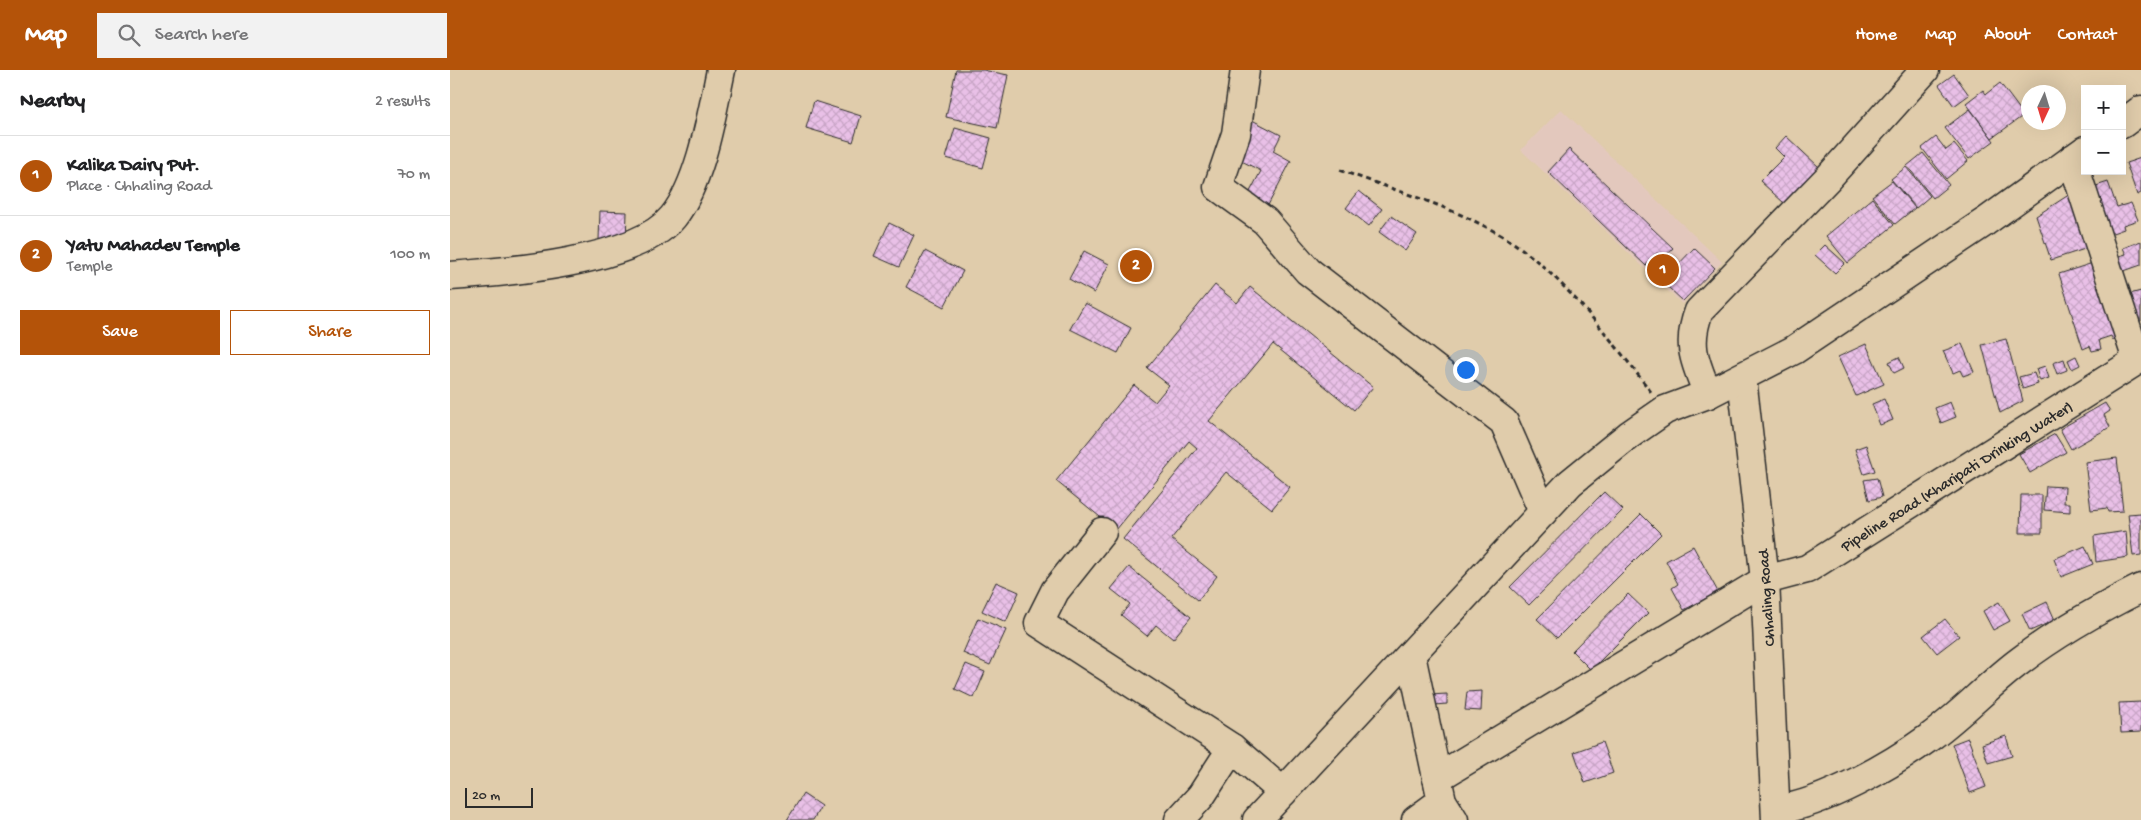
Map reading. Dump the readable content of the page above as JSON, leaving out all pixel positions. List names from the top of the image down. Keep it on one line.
{"streets":{"street":["Pipeline Road (Kharipati Drinking Water)","Chhaling Road"]},"crossings":[["Pipeline Road (Kharipati Drinking Water)","Chhaling Road"]],"scale_bar":"20 m","north":"bottom","page":{"header":"Map","search":"Search here","nav":["Home","Map","About","Contact"],"heading":["Nearby","2 results"],"map_buttons":["+","−"],"list":[{"mark":"1","name":"Kalika Dairy Pvt.","note":"Place · Chhaling Road","value":"70 m"},{"mark":"2","name":"Yatu Mahadev Temple","note":"Temple","value":"100 m"}],"pins":["2","1"],"buttons":["Save","Share"],"scale":"20 m"}}
